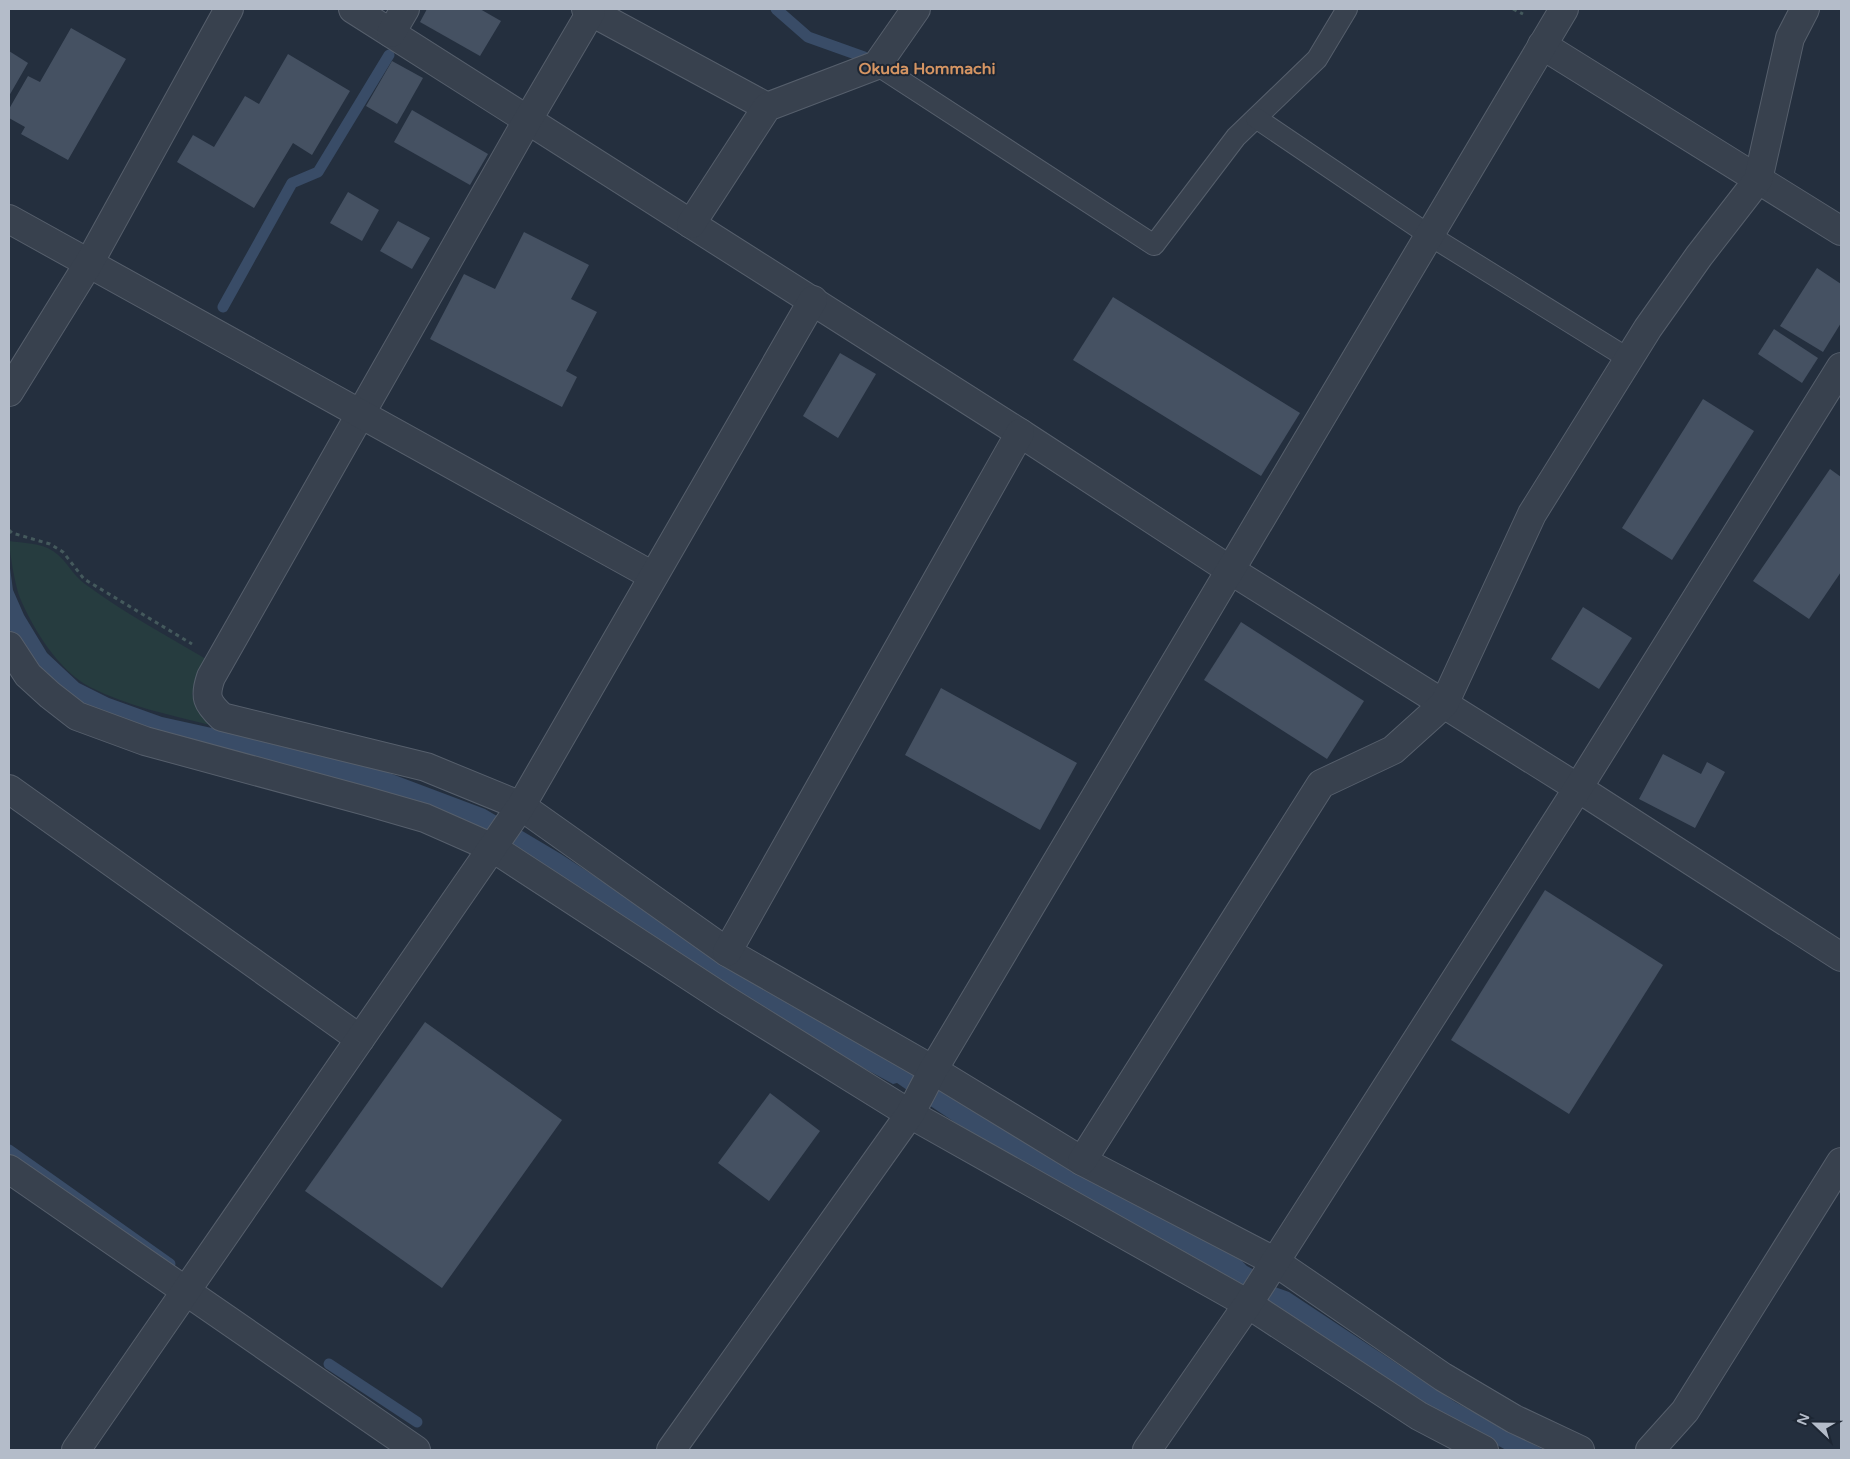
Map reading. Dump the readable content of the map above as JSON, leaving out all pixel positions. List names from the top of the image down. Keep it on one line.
{"districts":["Okuda Hommachi"],"north":"left"}
